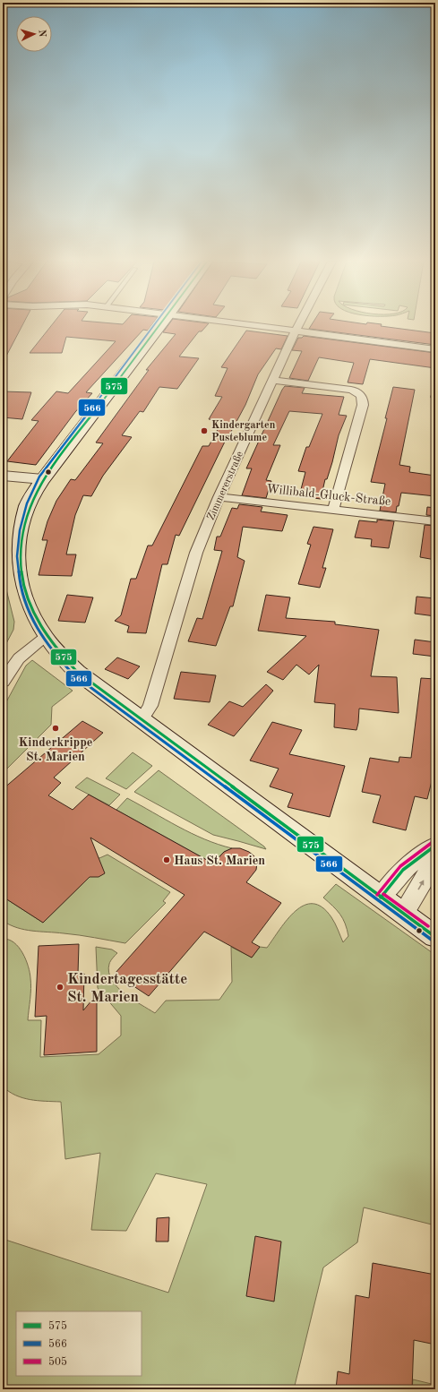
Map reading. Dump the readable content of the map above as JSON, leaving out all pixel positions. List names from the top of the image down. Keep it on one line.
{"streets":{"street":["Zimmererstraße","Willibald-Gluck-Straße"]},"crossings":[["Zimmererstraße","Willibald-Gluck-Straße"]],"places":["Kindergarten Pusteblume","Kinderkrippe St. Marien","Haus St. Marien","Kindertagesstätte St. Marien"],"lines":["transit line 575","transit line 566","transit line 505"],"legend":["575","566","505"],"north":"right"}
